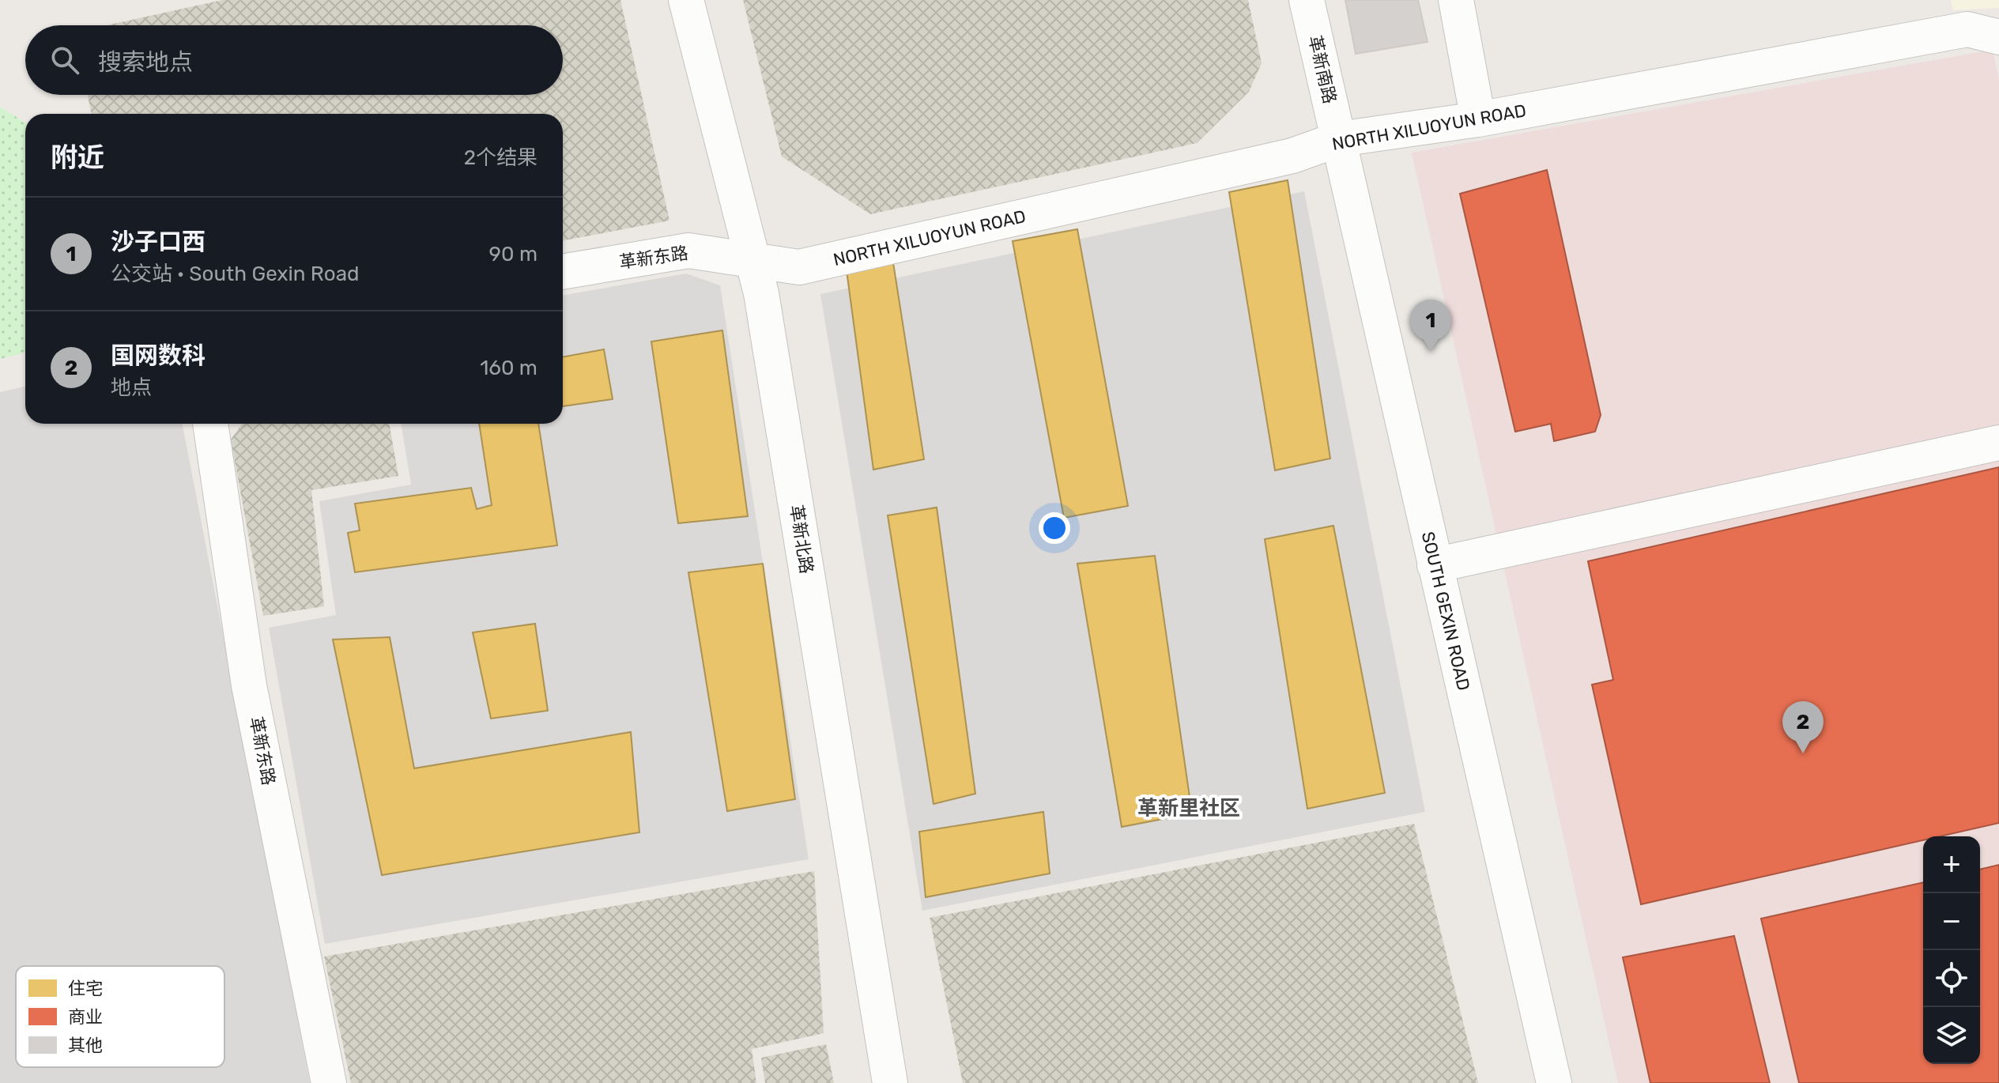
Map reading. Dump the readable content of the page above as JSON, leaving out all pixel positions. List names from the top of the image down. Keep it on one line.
{"streets":{"street":["革新南路","NORTH XILUOYUN ROAD","革新东路","革新北路","SOUTH GEXIN ROAD"]},"crossings":[["革新南路","NORTH XILUOYUN ROAD"],["革新南路","SOUTH GEXIN ROAD"],["NORTH XILUOYUN ROAD","革新东路"],["NORTH XILUOYUN ROAD","革新北路"],["NORTH XILUOYUN ROAD","SOUTH GEXIN ROAD"],["革新东路","革新北路"]],"districts":["革新里社区"],"legend":["住宅","商业","其他"],"page":{"search":"搜索地点","heading":["附近","2个结果"],"list":[{"mark":"1","name":"沙子口西","note":"公交站 · South Gexin Road","value":"90 m"},{"mark":"2","name":"国网数科","note":"地点","value":"160 m"}],"pins":["1","2"],"map_buttons":["+","−"]}}
